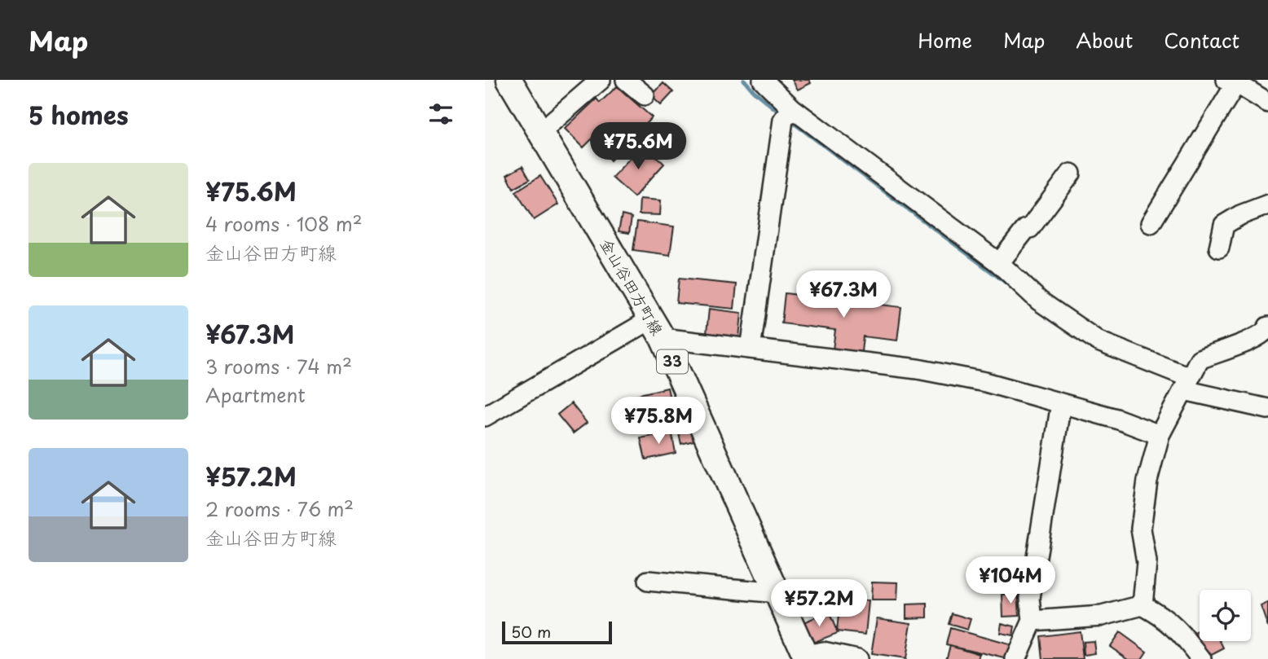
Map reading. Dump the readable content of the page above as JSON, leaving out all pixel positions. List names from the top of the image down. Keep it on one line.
{"streets":{"main road":["金山谷田方町線","33"]},"scale_bar":"50 m","page":{"header":"Map","nav":["Home","Map","About","Contact"],"heading":"5 homes","price":["¥75.6M","¥67.3M","¥75.8M","¥104M","¥57.2M"],"list":[{"name":"¥75.6M","note":"4 rooms · 108 m² · 金山谷田方町線"},{"name":"¥67.3M","note":"3 rooms · 74 m² · Apartment"},{"name":"¥57.2M","note":"2 rooms · 76 m² · 金山谷田方町線"}],"scale":"50 m"}}
